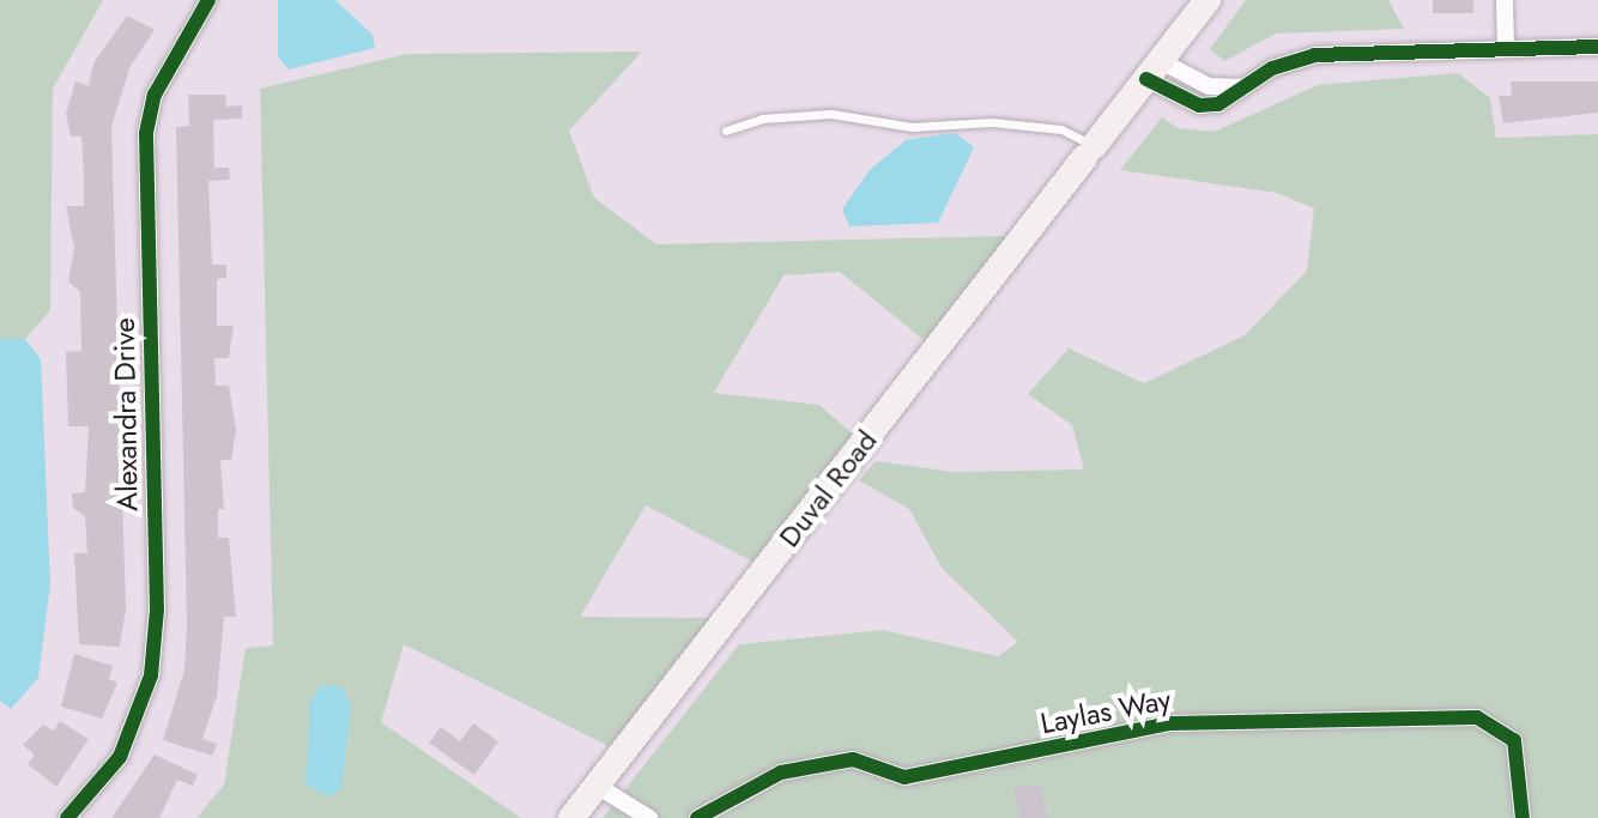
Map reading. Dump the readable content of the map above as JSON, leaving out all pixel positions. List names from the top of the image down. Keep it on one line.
{"streets":{"main road":["Duval Road"],"street":["Alexandra Drive","Laylas Way"]}}
